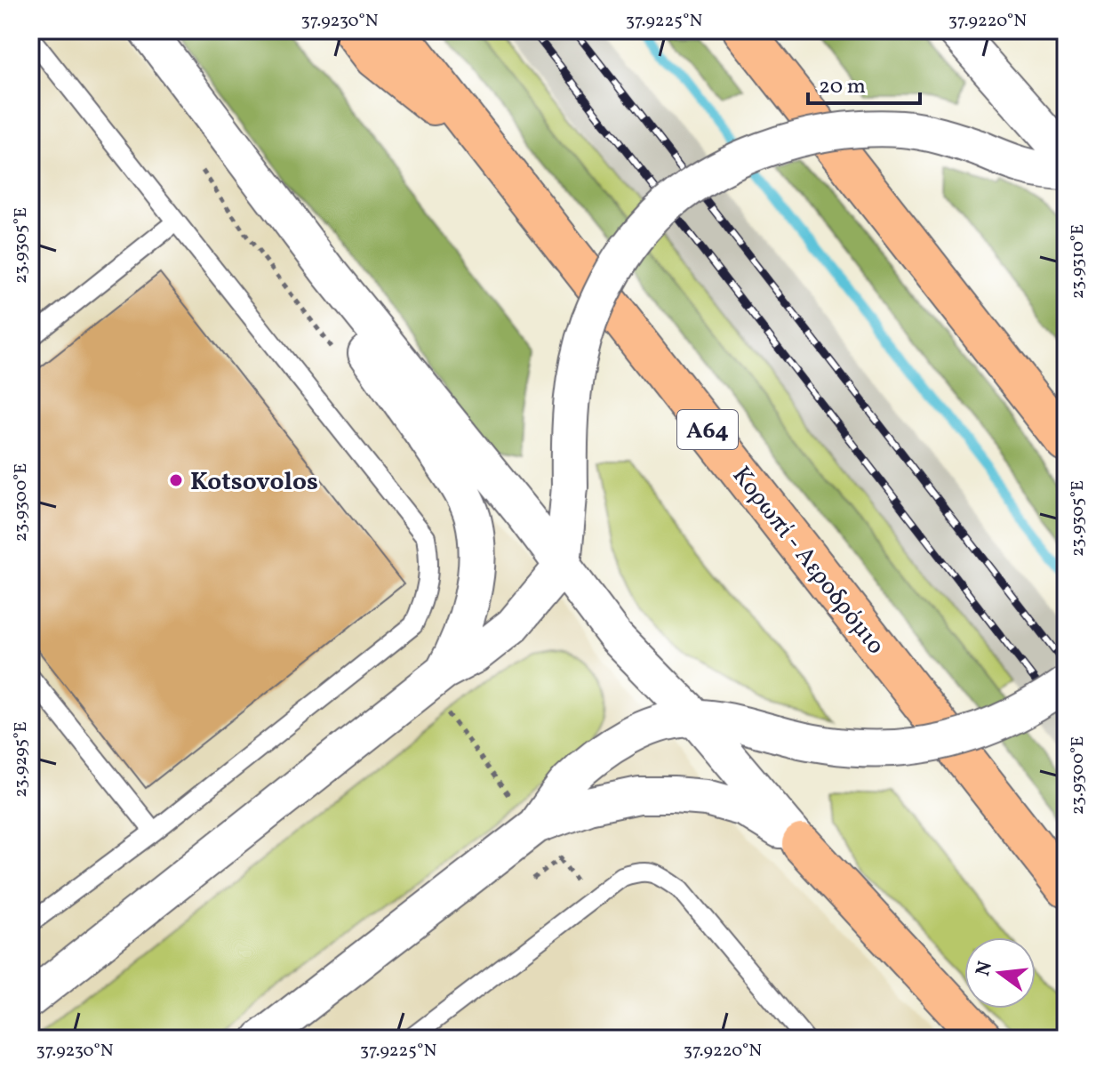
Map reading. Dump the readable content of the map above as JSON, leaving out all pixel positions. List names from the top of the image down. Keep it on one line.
{"streets":{"highway":["Α64","Κορωπί - Αεροδρόμιο"]},"places":["Kotsovolos"],"scale_bar":"20 m","north":"left","coordinates":["37.9230°N","37.9225°N","37.9220°N","23.9305°E","23.9310°E","23.9300°E","23.9295°E"]}
